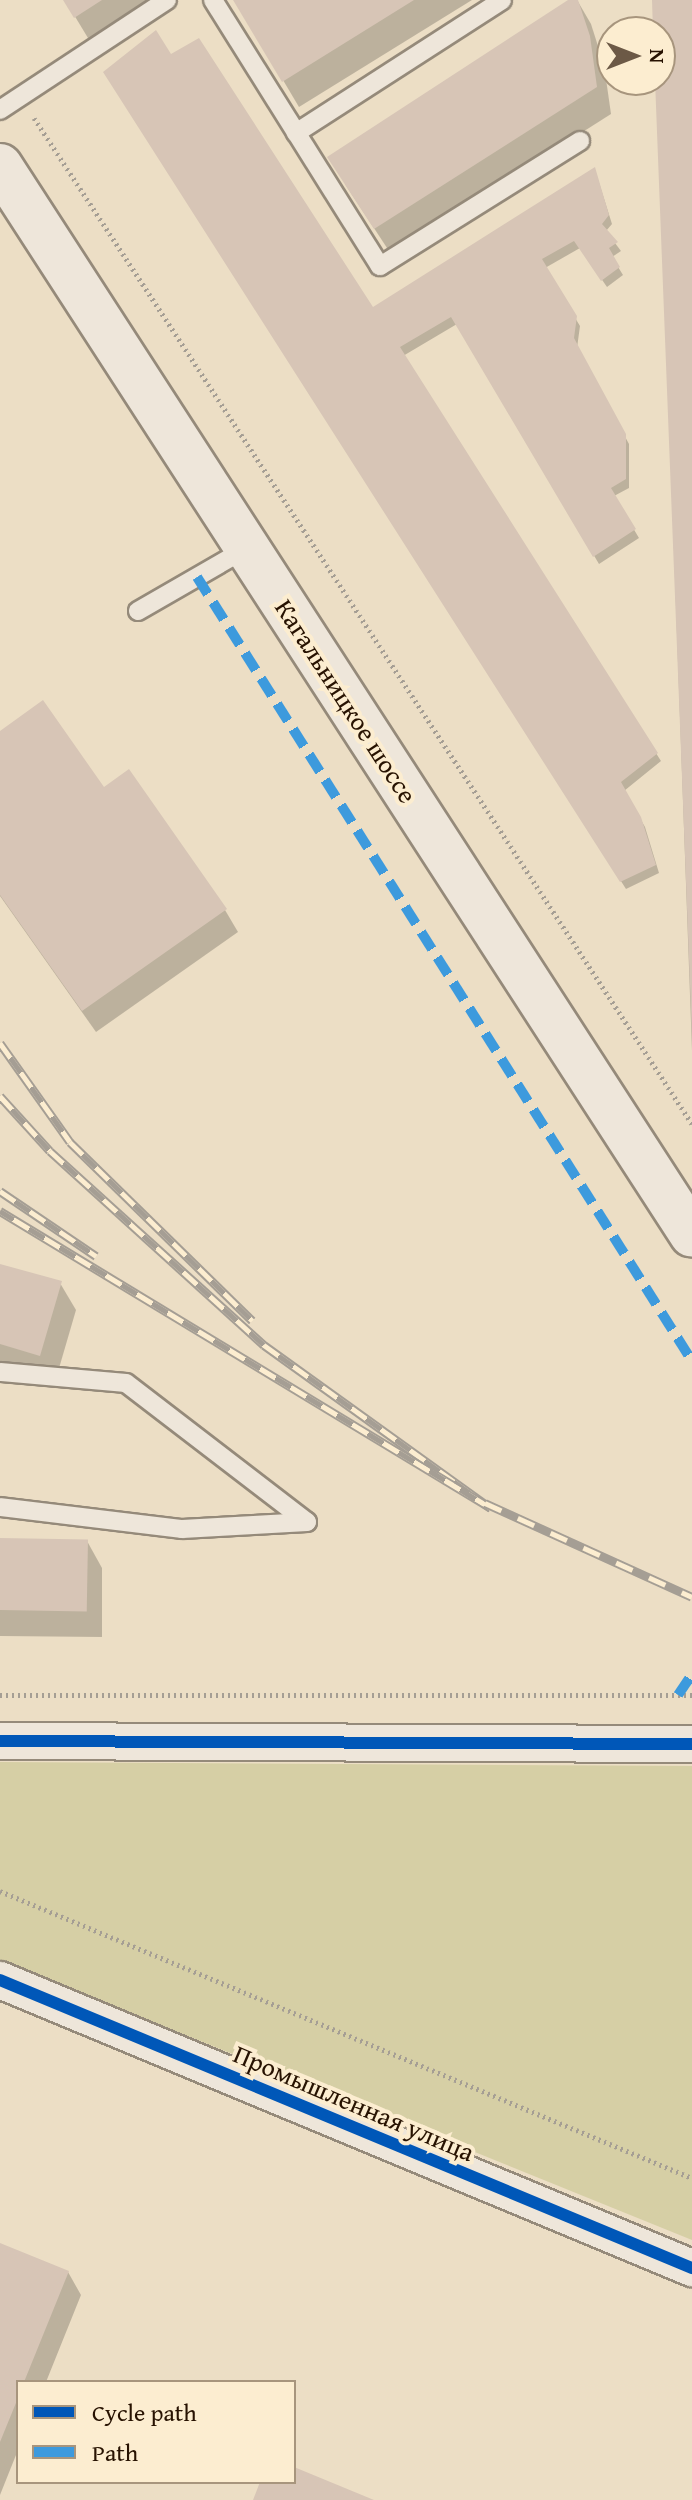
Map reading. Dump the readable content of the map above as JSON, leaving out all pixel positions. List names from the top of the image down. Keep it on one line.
{"streets":{"main road":["Кагальницкое шоссе"],"street":["Промышленная улица"]},"legend":["Cycle path","Path"],"north":"right"}
